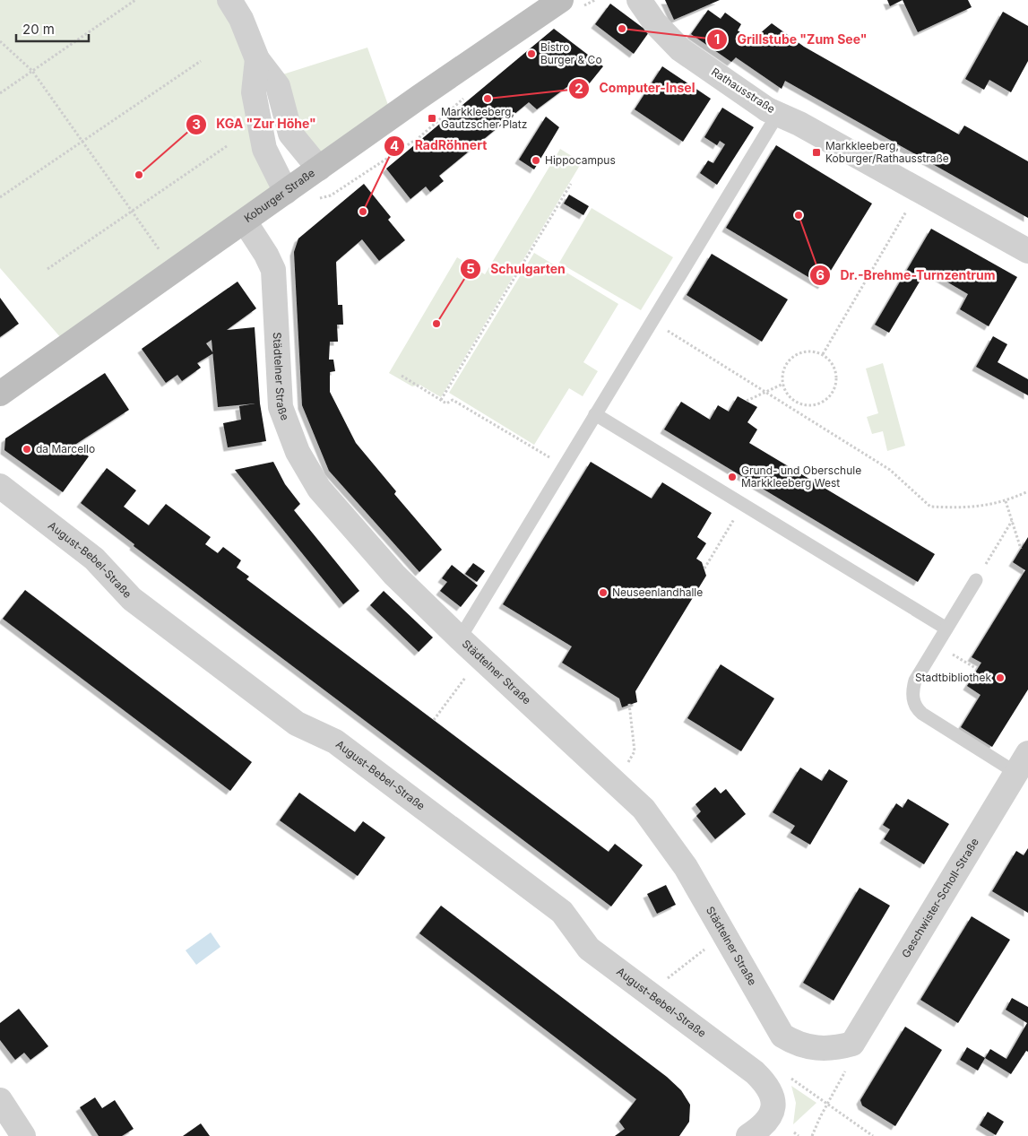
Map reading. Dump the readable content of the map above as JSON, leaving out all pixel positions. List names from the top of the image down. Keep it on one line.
{"streets":{"main road":["Koburger Straße"],"street":["Rathausstraße","Städtelner Straße","August-Bebel-Straße","Geschwister-Scholl-Straße"]},"crossings":[["Koburger Straße","Städtelner Straße"],["Städtelner Straße","Geschwister-Scholl-Straße"]],"places":{"other":["Grillstube \"Zum See\"","Bistro Burger & Co","Computer-Insel","Hippocampus","KGA \"Zur Höhe\"","RadRöhnert","Dr.-Brehme-Turnzentrum","Schulgarten","da Marcello","Grund- und Oberschule Markkleeberg West","Neuseenlandhalle","Stadtbibliothek"],"transit":["Markkleeberg, Gautzscher Platz","Markkleeberg, Koburger/Rathausstraße"]},"scale_bar":"20 m"}
